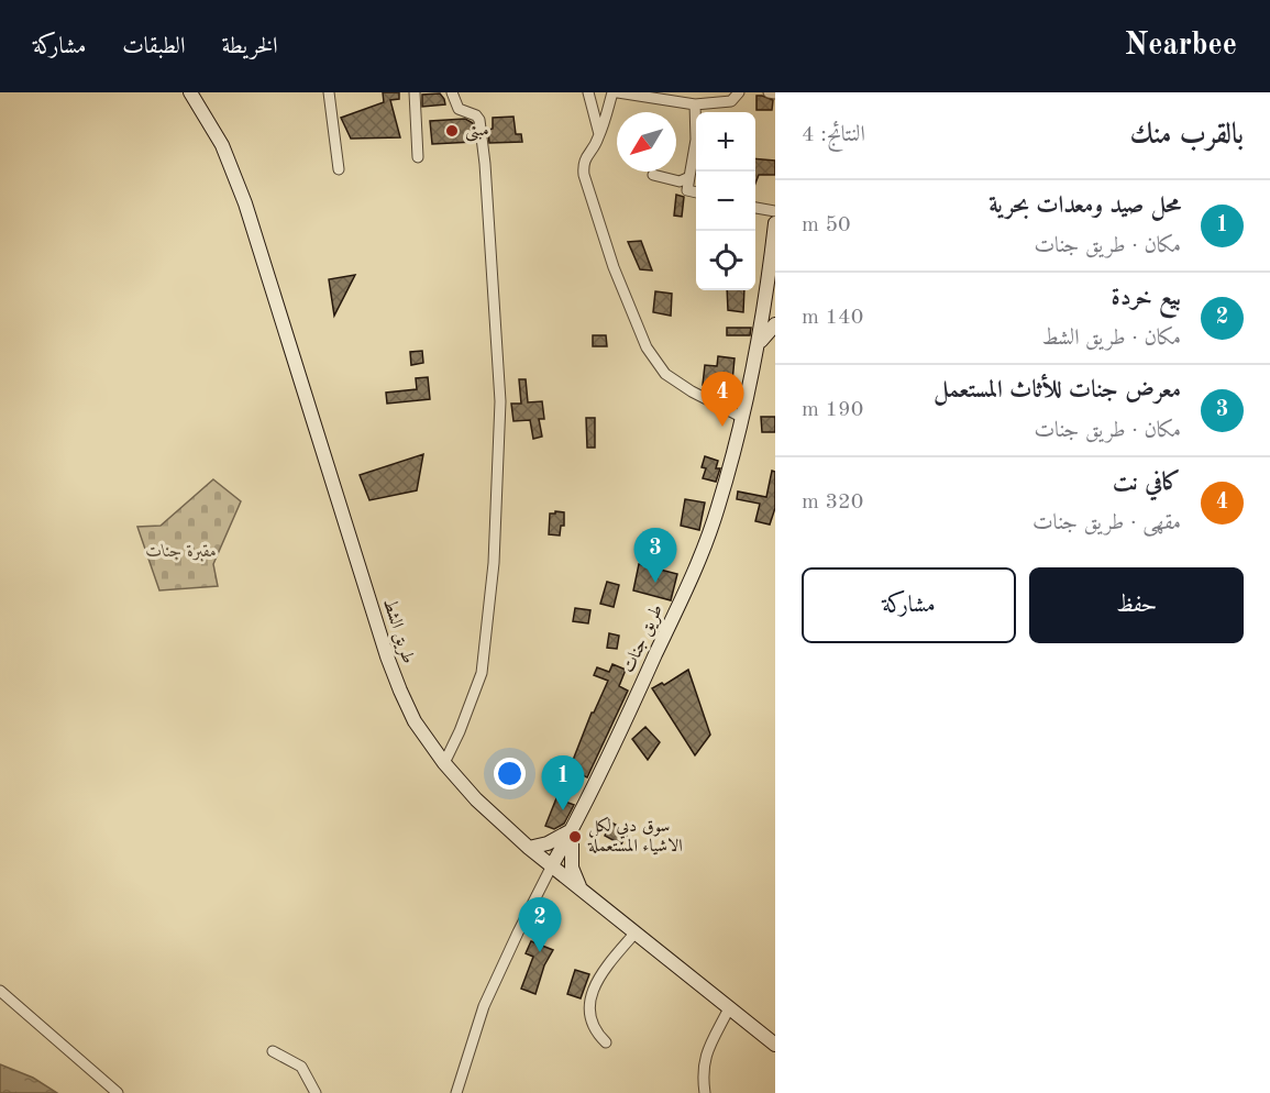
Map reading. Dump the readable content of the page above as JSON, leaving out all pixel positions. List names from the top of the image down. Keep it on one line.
{"streets":{"main road":["طريق الشط","طريق جنات"]},"crossings":[["طريق الشط","طريق جنات"]],"parks":["مقبرة جنات"],"places":["مبنى","سوق دبي لكل الاشياء المستعملة"],"north":"bottom left","page":{"header":"Nearbee","nav":["الخريطة","الطبقات","مشاركة"],"heading":["بالقرب منك","النتائج: 4"],"map_buttons":["+","−"],"list":[{"mark":"1","name":"محل صيد ومعدات بحرية","note":"مكان · طريق جنات","value":"50 m"},{"mark":"2","name":"بيع خردة","note":"مكان · طريق الشط","value":"140 m"},{"mark":"3","name":"معرض جنات للأثاث المستعمل","note":"مكان · طريق جنات","value":"190 m"},{"mark":"4","name":"كافي نت","note":"مقهى · طريق جنات","value":"320 m"}],"pins":["4","3","1","2"],"buttons":["حفظ","مشاركة"]}}
